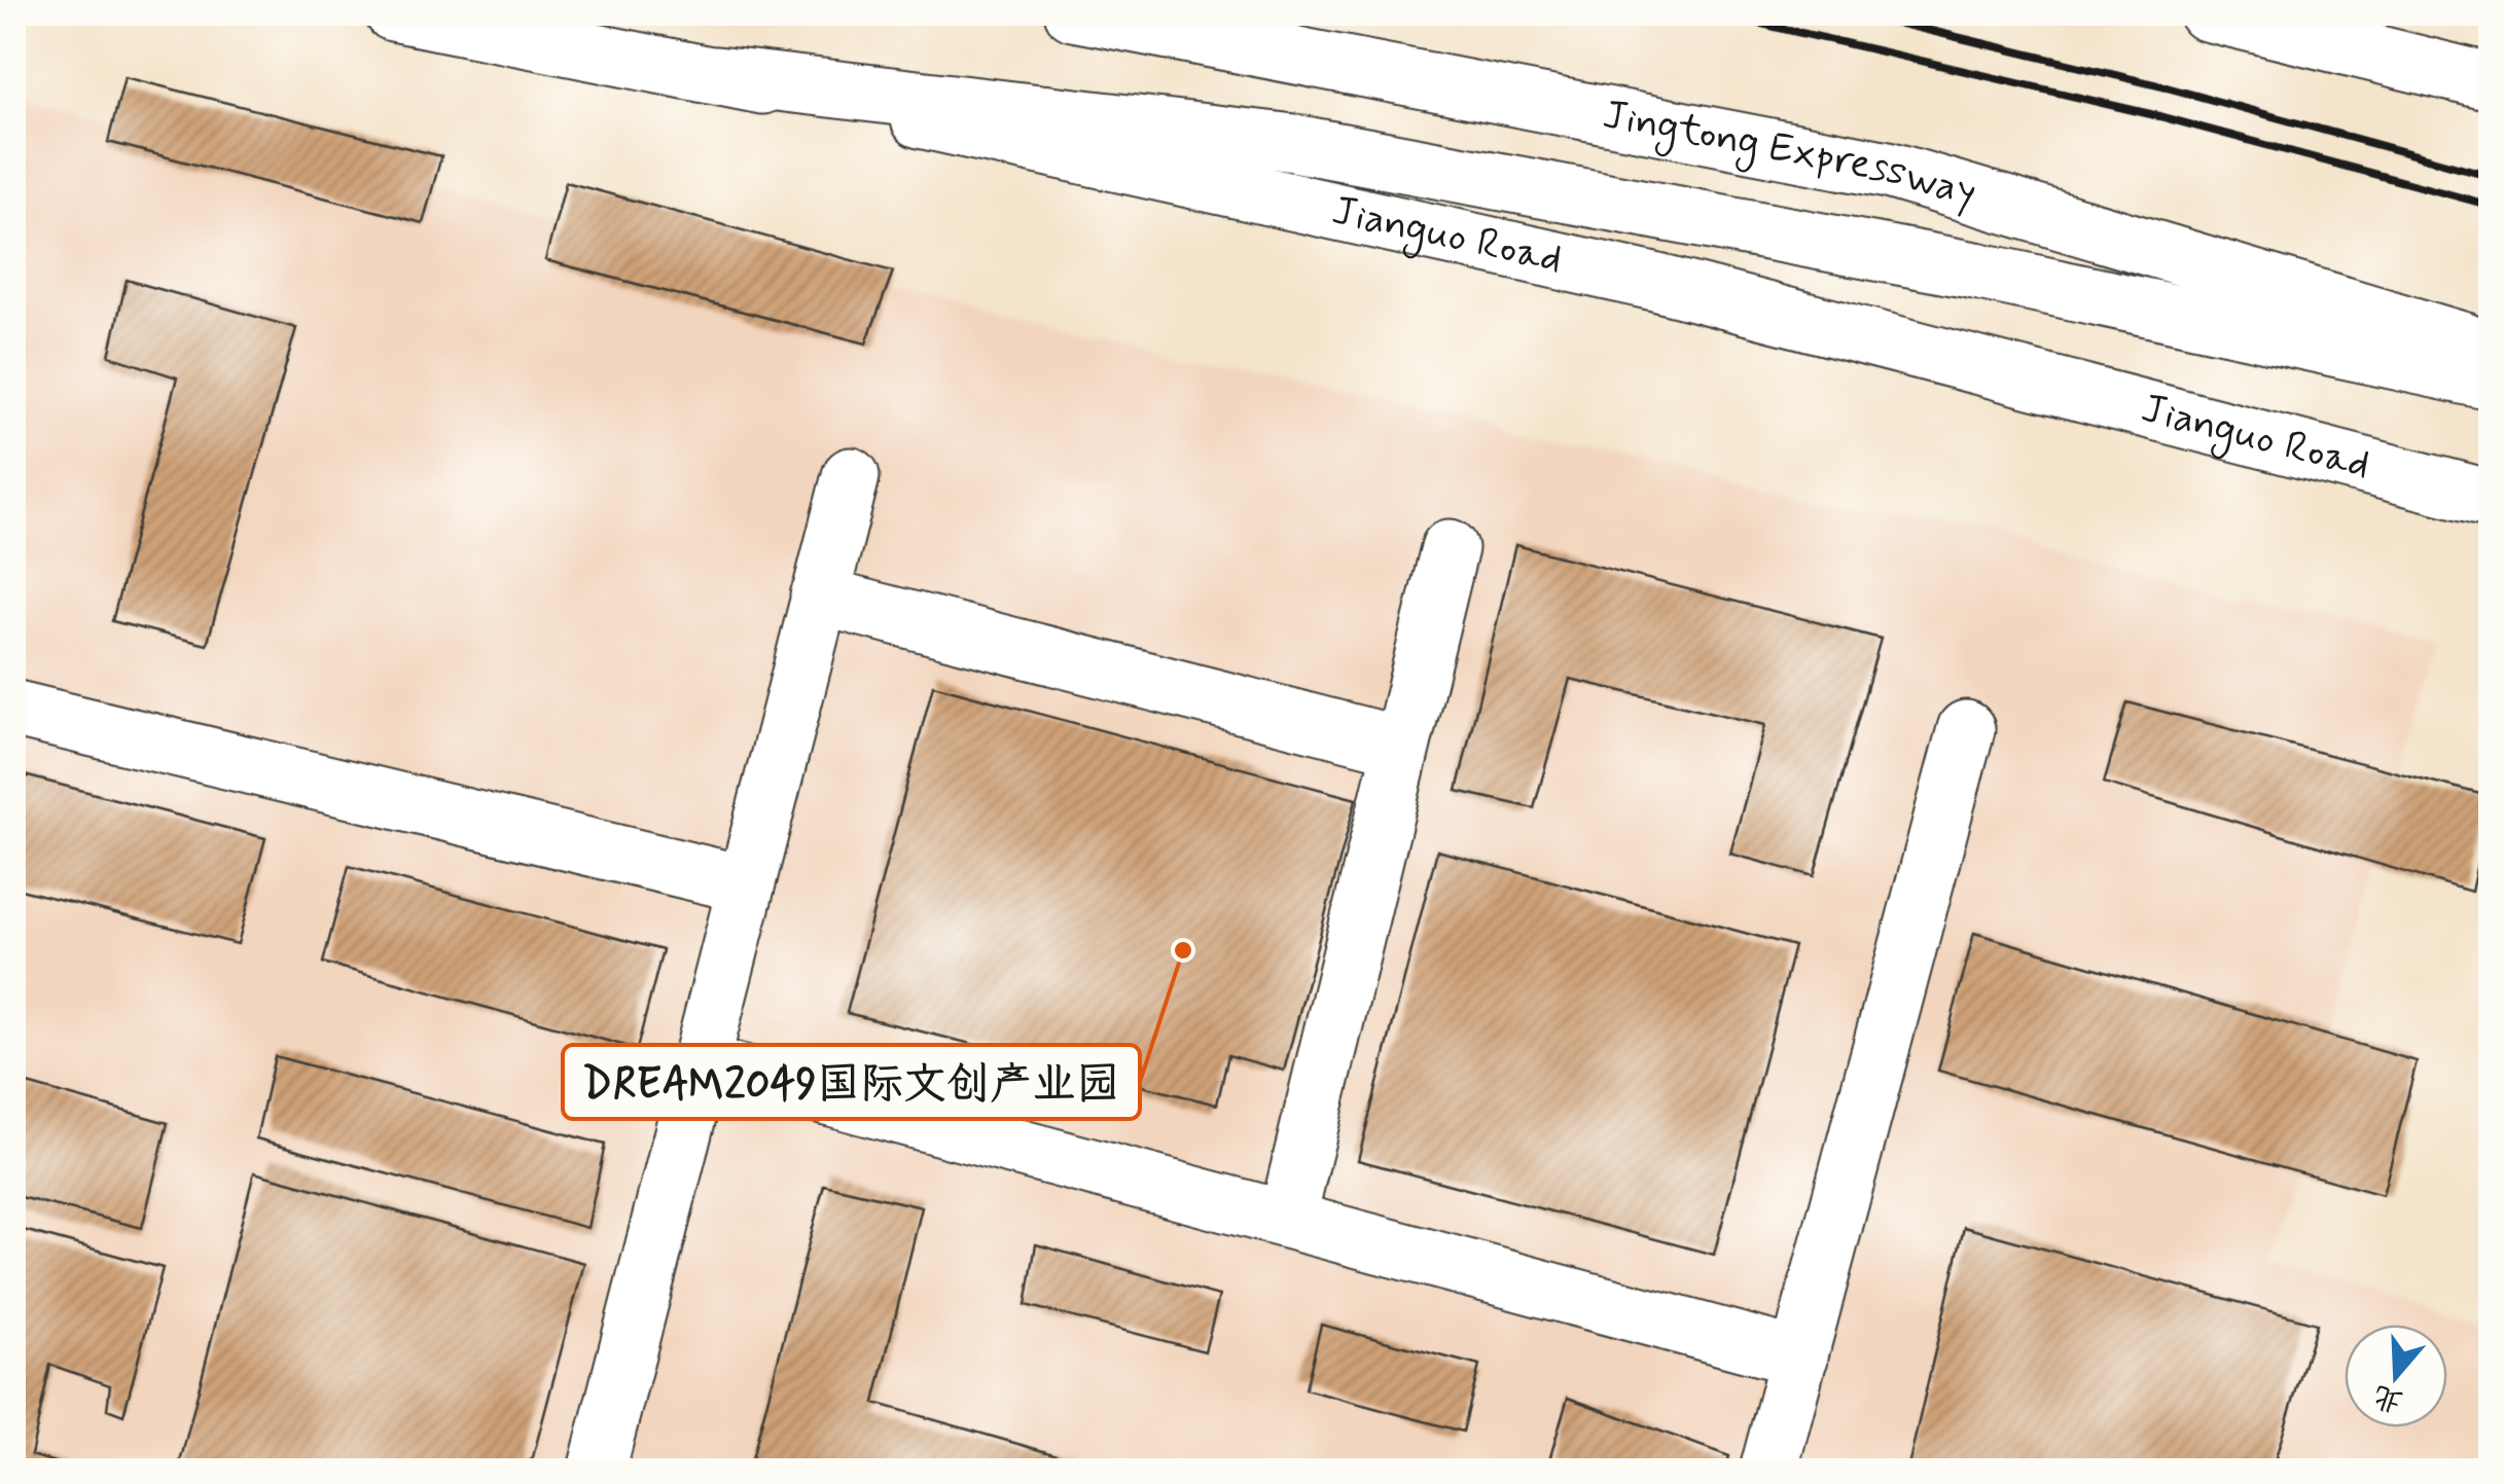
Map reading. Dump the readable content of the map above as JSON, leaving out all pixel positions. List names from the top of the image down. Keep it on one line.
{"streets":{"main road":["Jingtong Expressway","Jianguo Road"]},"places":["DREAM2049国际文创产业园"],"north":"bottom"}
